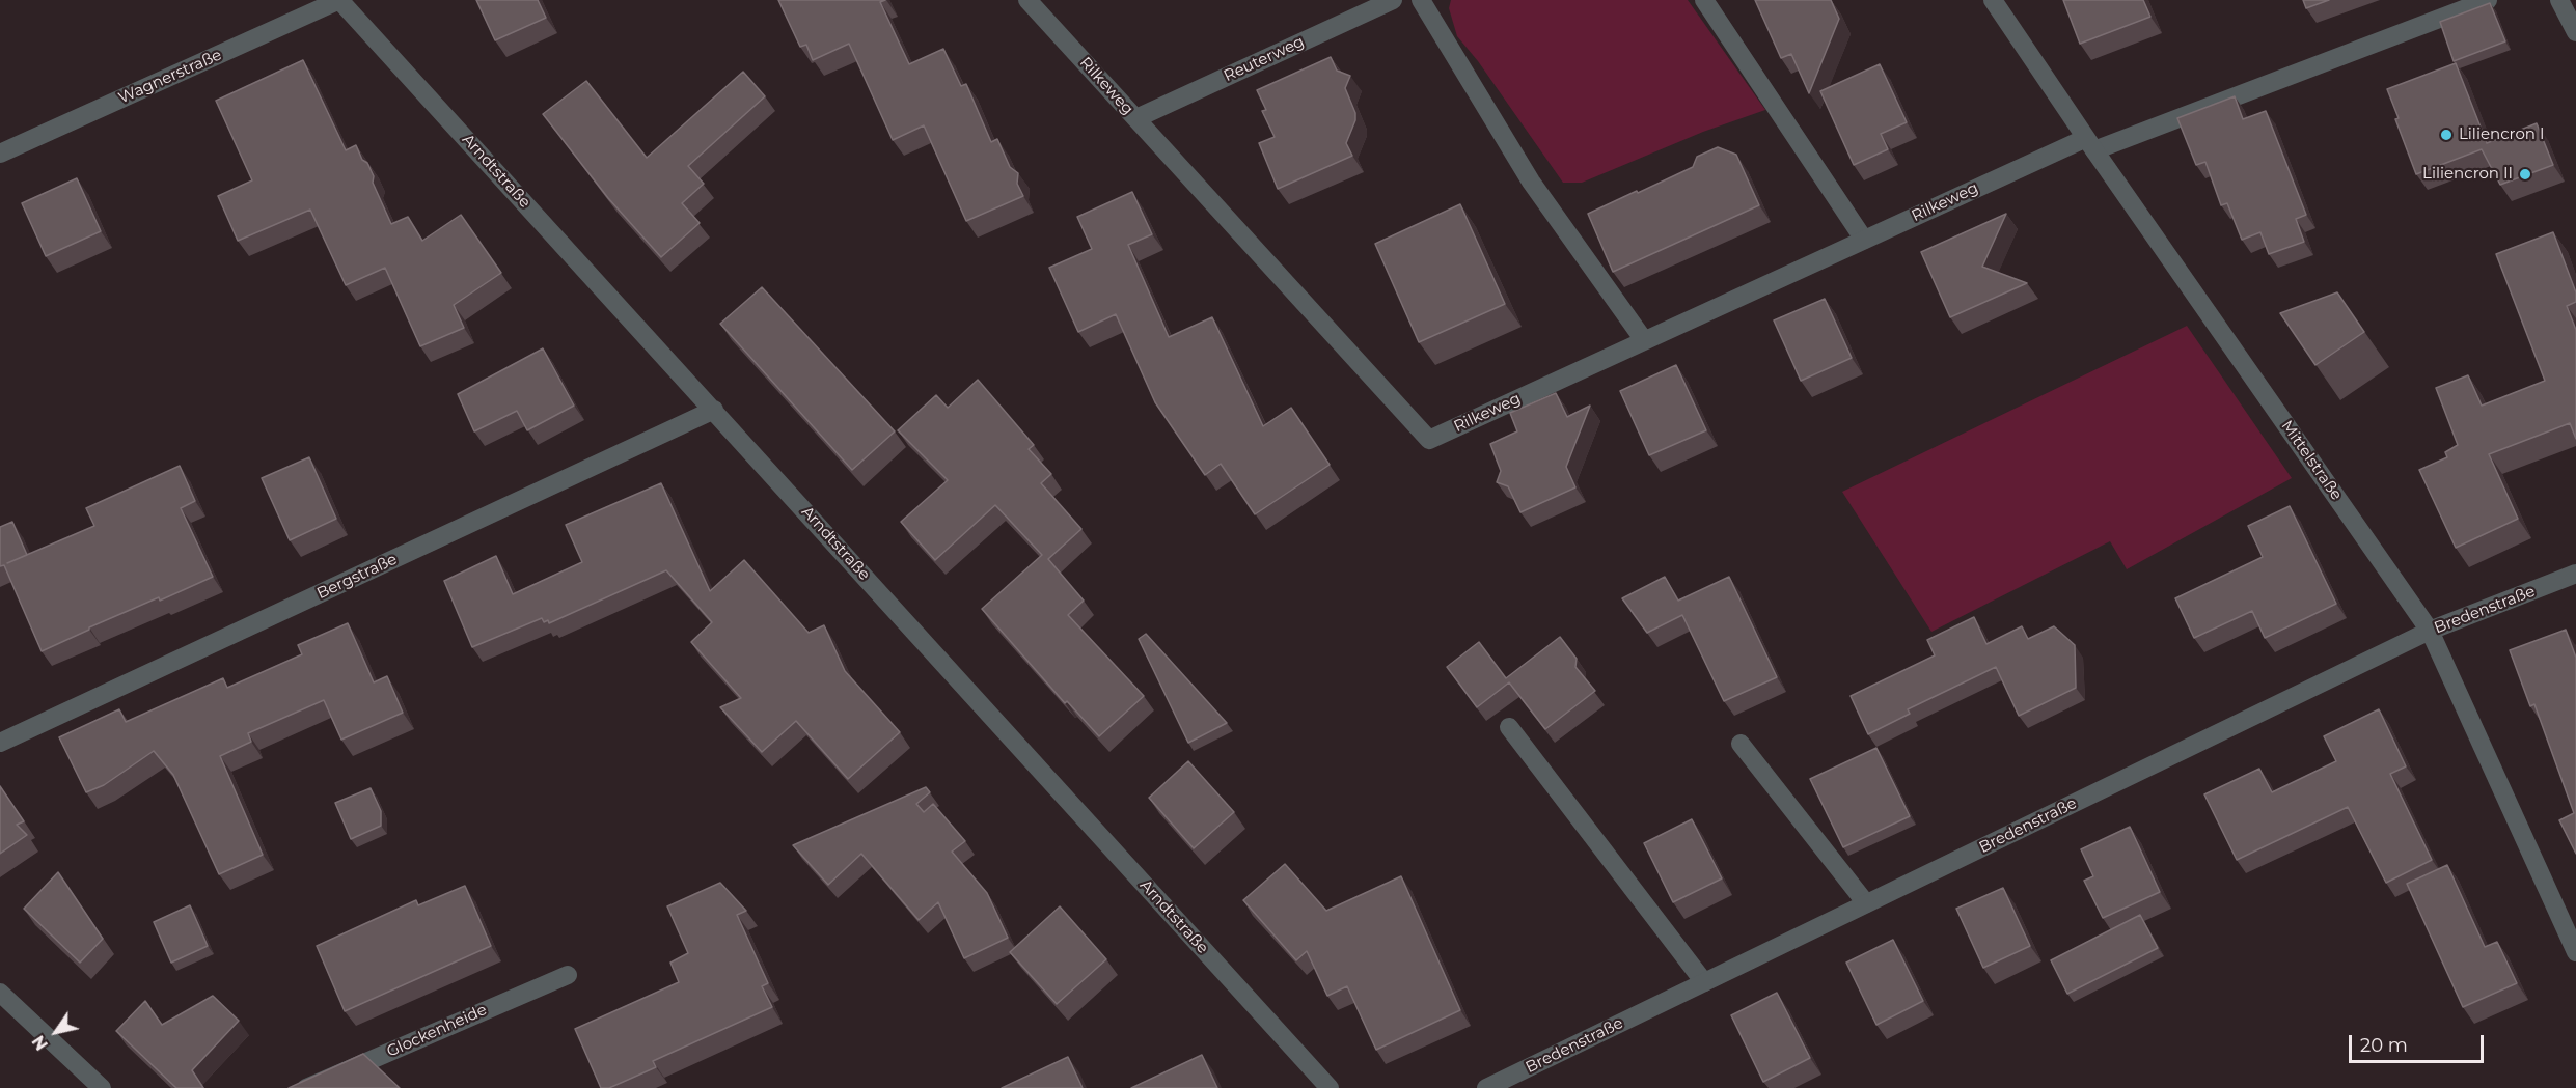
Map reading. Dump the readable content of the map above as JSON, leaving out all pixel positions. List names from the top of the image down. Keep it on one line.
{"streets":{"street":["Reuterweg","Wagnerstraße","Rilkeweg","Arndtstraße","Mittelstraße","Bergstraße","Bredenstraße","Glockenheide"]},"crossings":[["Reuterweg","Rilkeweg"],["Wagnerstraße","Arndtstraße"],["Rilkeweg","Mittelstraße"],["Arndtstraße","Bergstraße"],["Mittelstraße","Bredenstraße"]],"places":["Liliencron I","Liliencron II"],"scale_bar":"20 m","north":"bottom left"}
